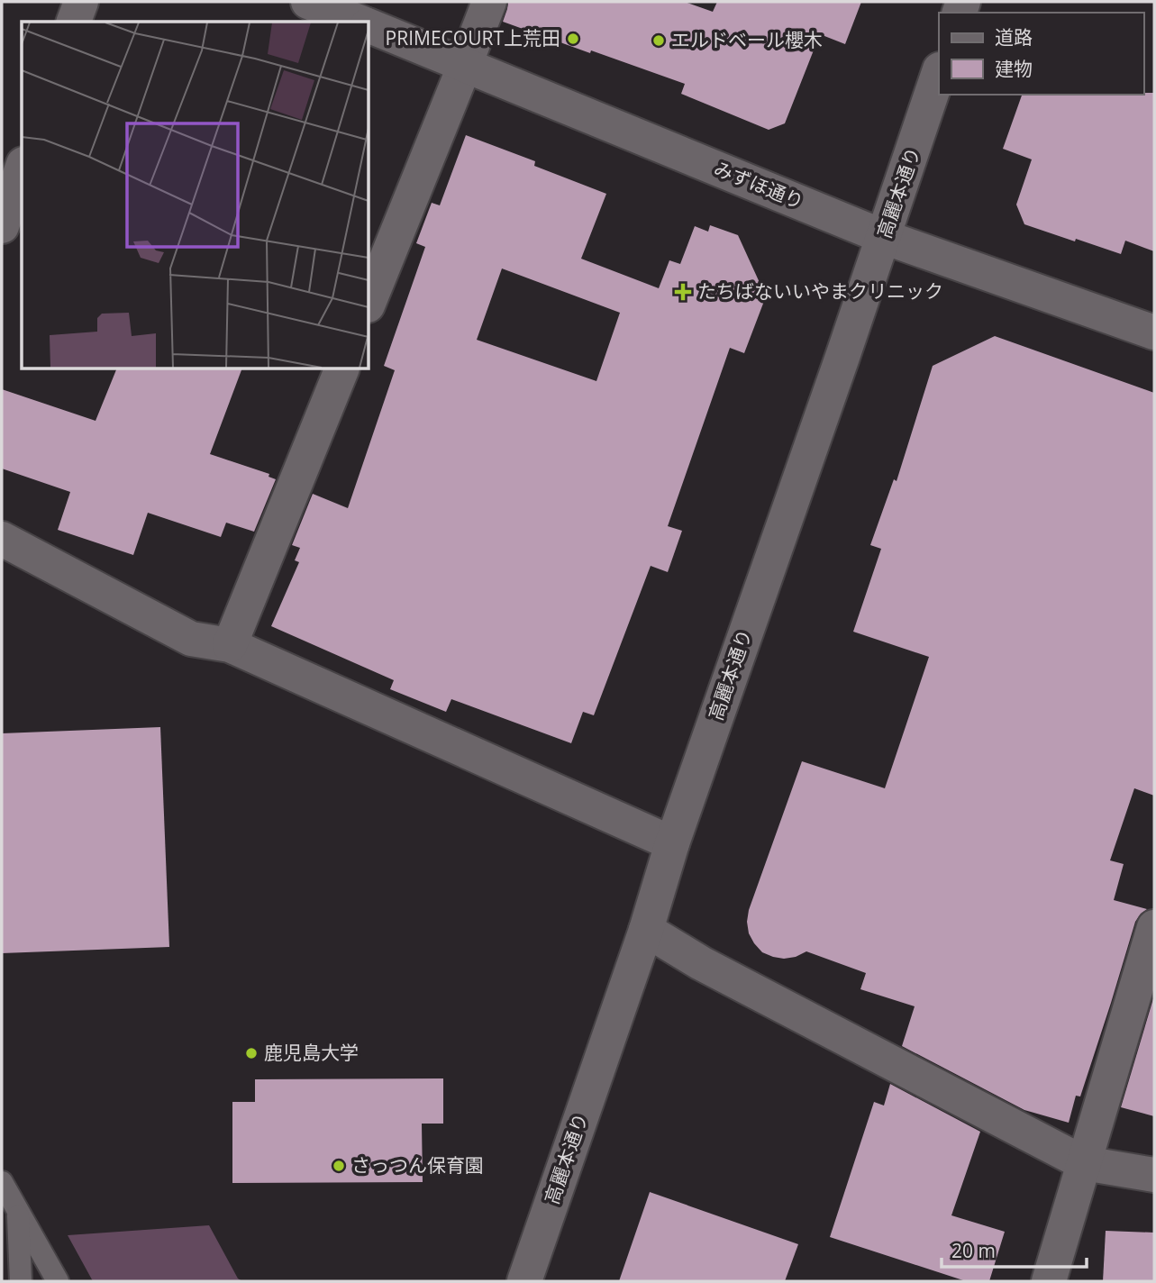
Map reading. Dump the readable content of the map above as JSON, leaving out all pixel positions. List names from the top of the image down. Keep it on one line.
{"streets":{"street":["みずほ通り","高麗本通り"]},"crossings":[["みずほ通り","高麗本通り"]],"places":{"other":["PRIMECOURT上荒田","エルドベール櫻木","鹿児島大学","さっつん保育園"],"health":["たちばないいやまクリニック"]},"legend":["道路","建物"],"scale_bar":"20 m"}
